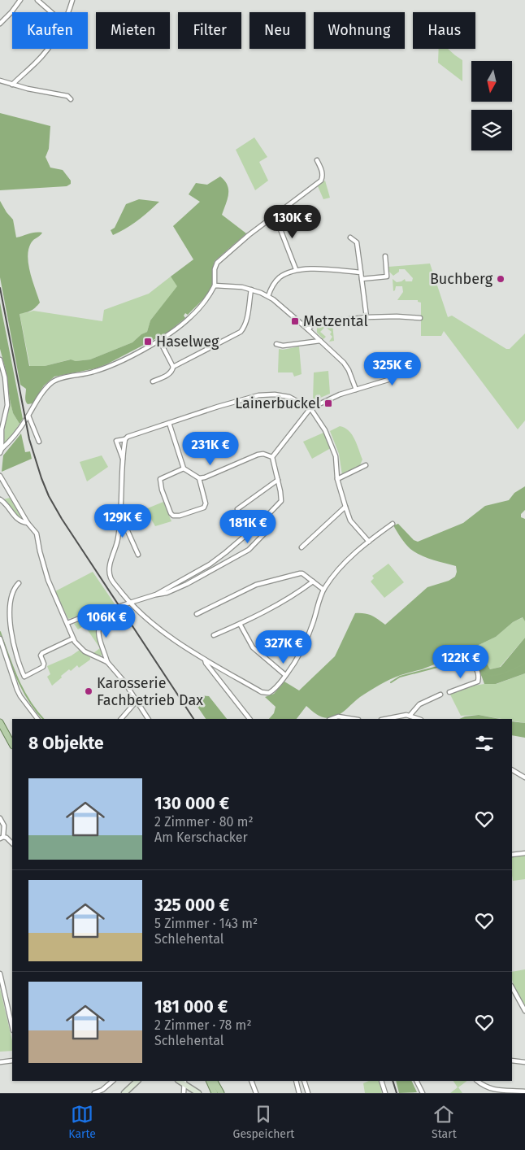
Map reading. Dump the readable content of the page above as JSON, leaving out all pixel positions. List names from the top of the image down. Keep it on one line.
{"places":{"other":["Buchberg","Karosserie Fachbetrieb Dax"],"transit":["Metzental","Haselweg","Lainerbuckel"]},"north":"bottom","page":{"chip":["Kaufen","Mieten","Filter","Neu","Wohnung","Haus"],"price":["130K €","325K €","231K €","129K €","181K €","106K €","327K €","122K €"],"heading":"8 Objekte","list":[{"name":"130 000 €","note":"2 Zimmer · 80 m² · Am Kerschacker"},{"name":"325 000 €","note":"5 Zimmer · 143 m² · Schlehental"},{"name":"181 000 €","note":"2 Zimmer · 78 m² · Schlehental"}],"tabs":["Karte","Gespeichert","Start"]}}
